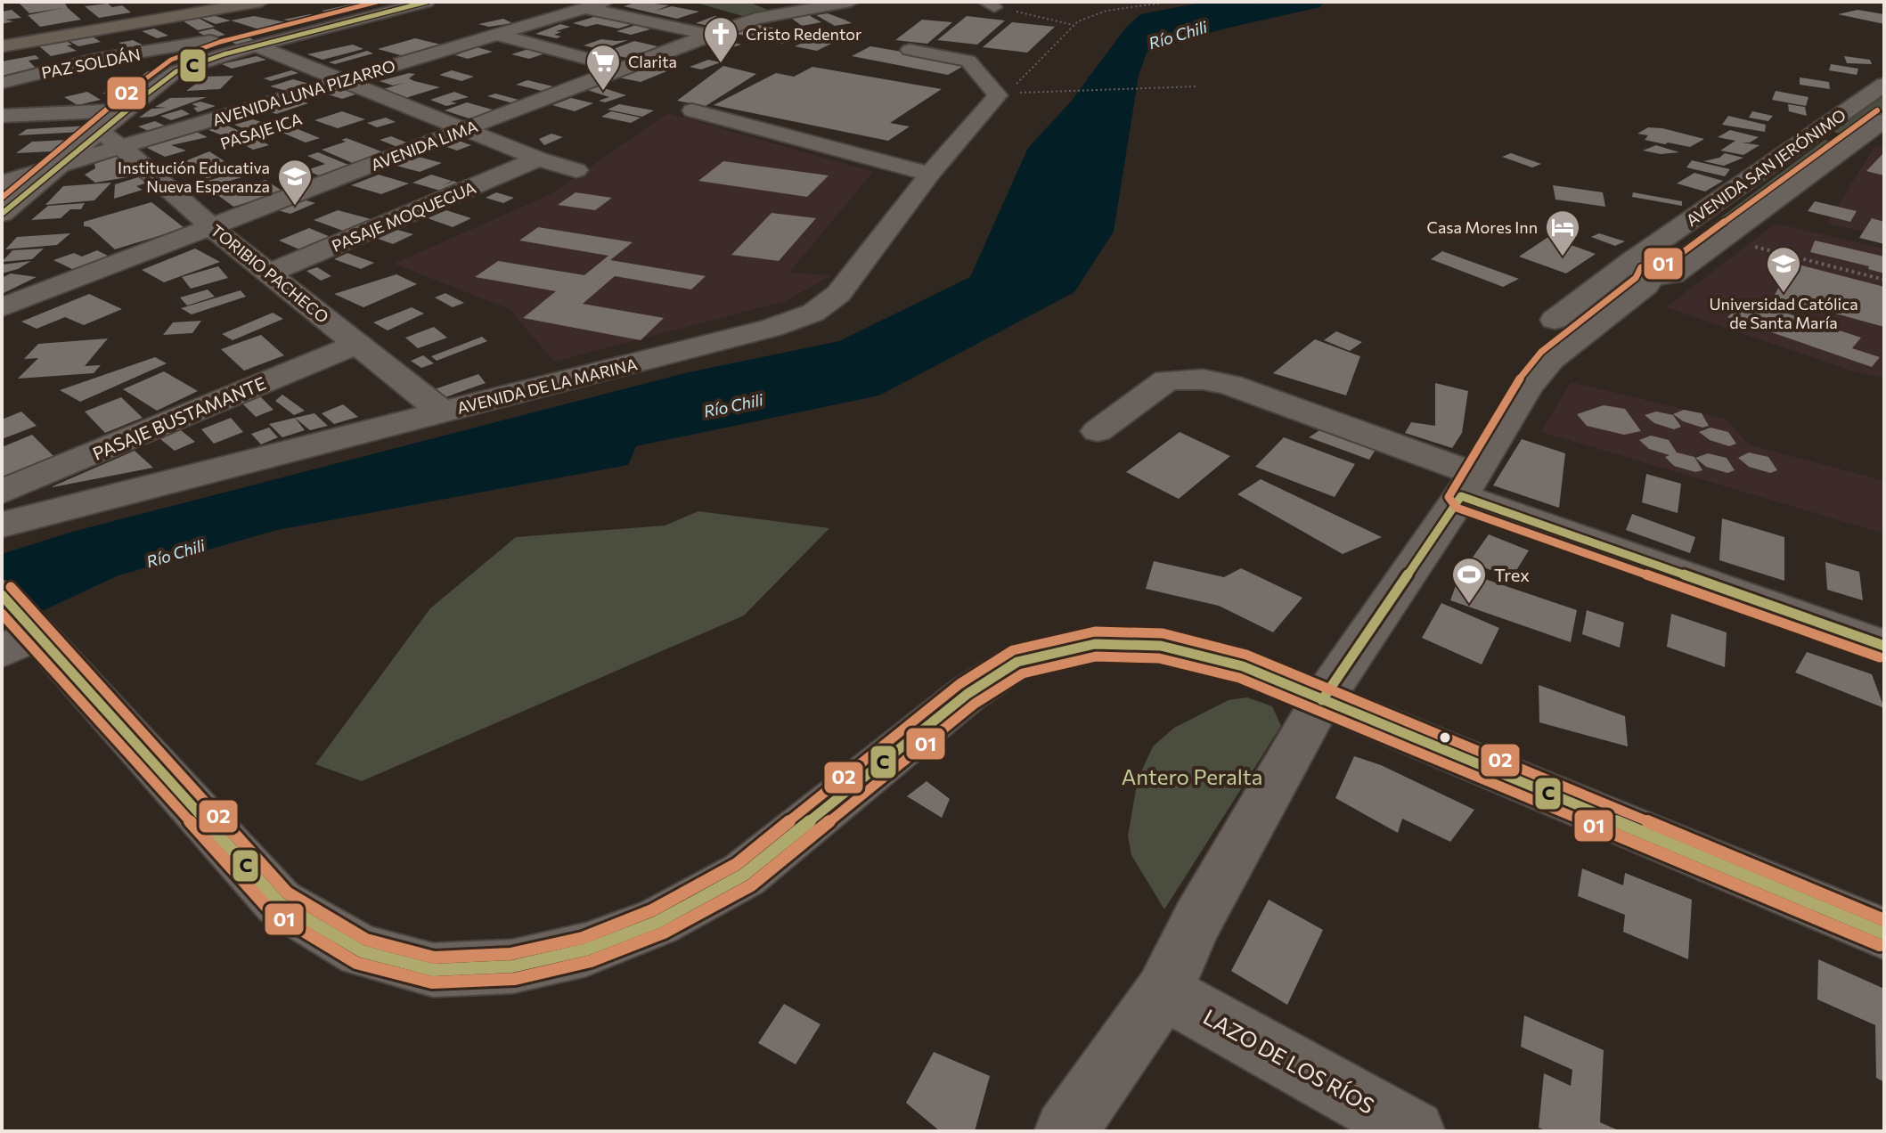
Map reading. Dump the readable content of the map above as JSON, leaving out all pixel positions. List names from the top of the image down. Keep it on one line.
{"streets":{"street":["PAZ SOLDÁN","AVENIDA LUNA PIZARRO","AVENIDA LIMA","AVENIDA SAN JERÓNIMO","PASAJE MOQUEGUA","TORIBIO PACHECO","AVENIDA DE LA MARINA","PASAJE BUSTAMANTE","LAZO DE LOS RÍOS"]},"crossings":[["AVENIDA LUNA PIZARRO","TORIBIO PACHECO"],["AVENIDA LIMA","TORIBIO PACHECO"],["AVENIDA SAN JERÓNIMO","LAZO DE LOS RÍOS"],["PASAJE MOQUEGUA","TORIBIO PACHECO"],["TORIBIO PACHECO","AVENIDA DE LA MARINA"],["TORIBIO PACHECO","PASAJE BUSTAMANTE"]],"water":["Río Chili"],"parks":["Antero Peralta"],"places":{"church":["Cristo Redentor"],"supermarket":["Clarita"],"school or university":["Institución Educativa Nueva Esperanza","Universidad Católica de Santa María"],"hotel":["Casa Mores Inn"],"sports":["Trex"]},"lines":["transit line C","transit line 02","transit line 01"]}
